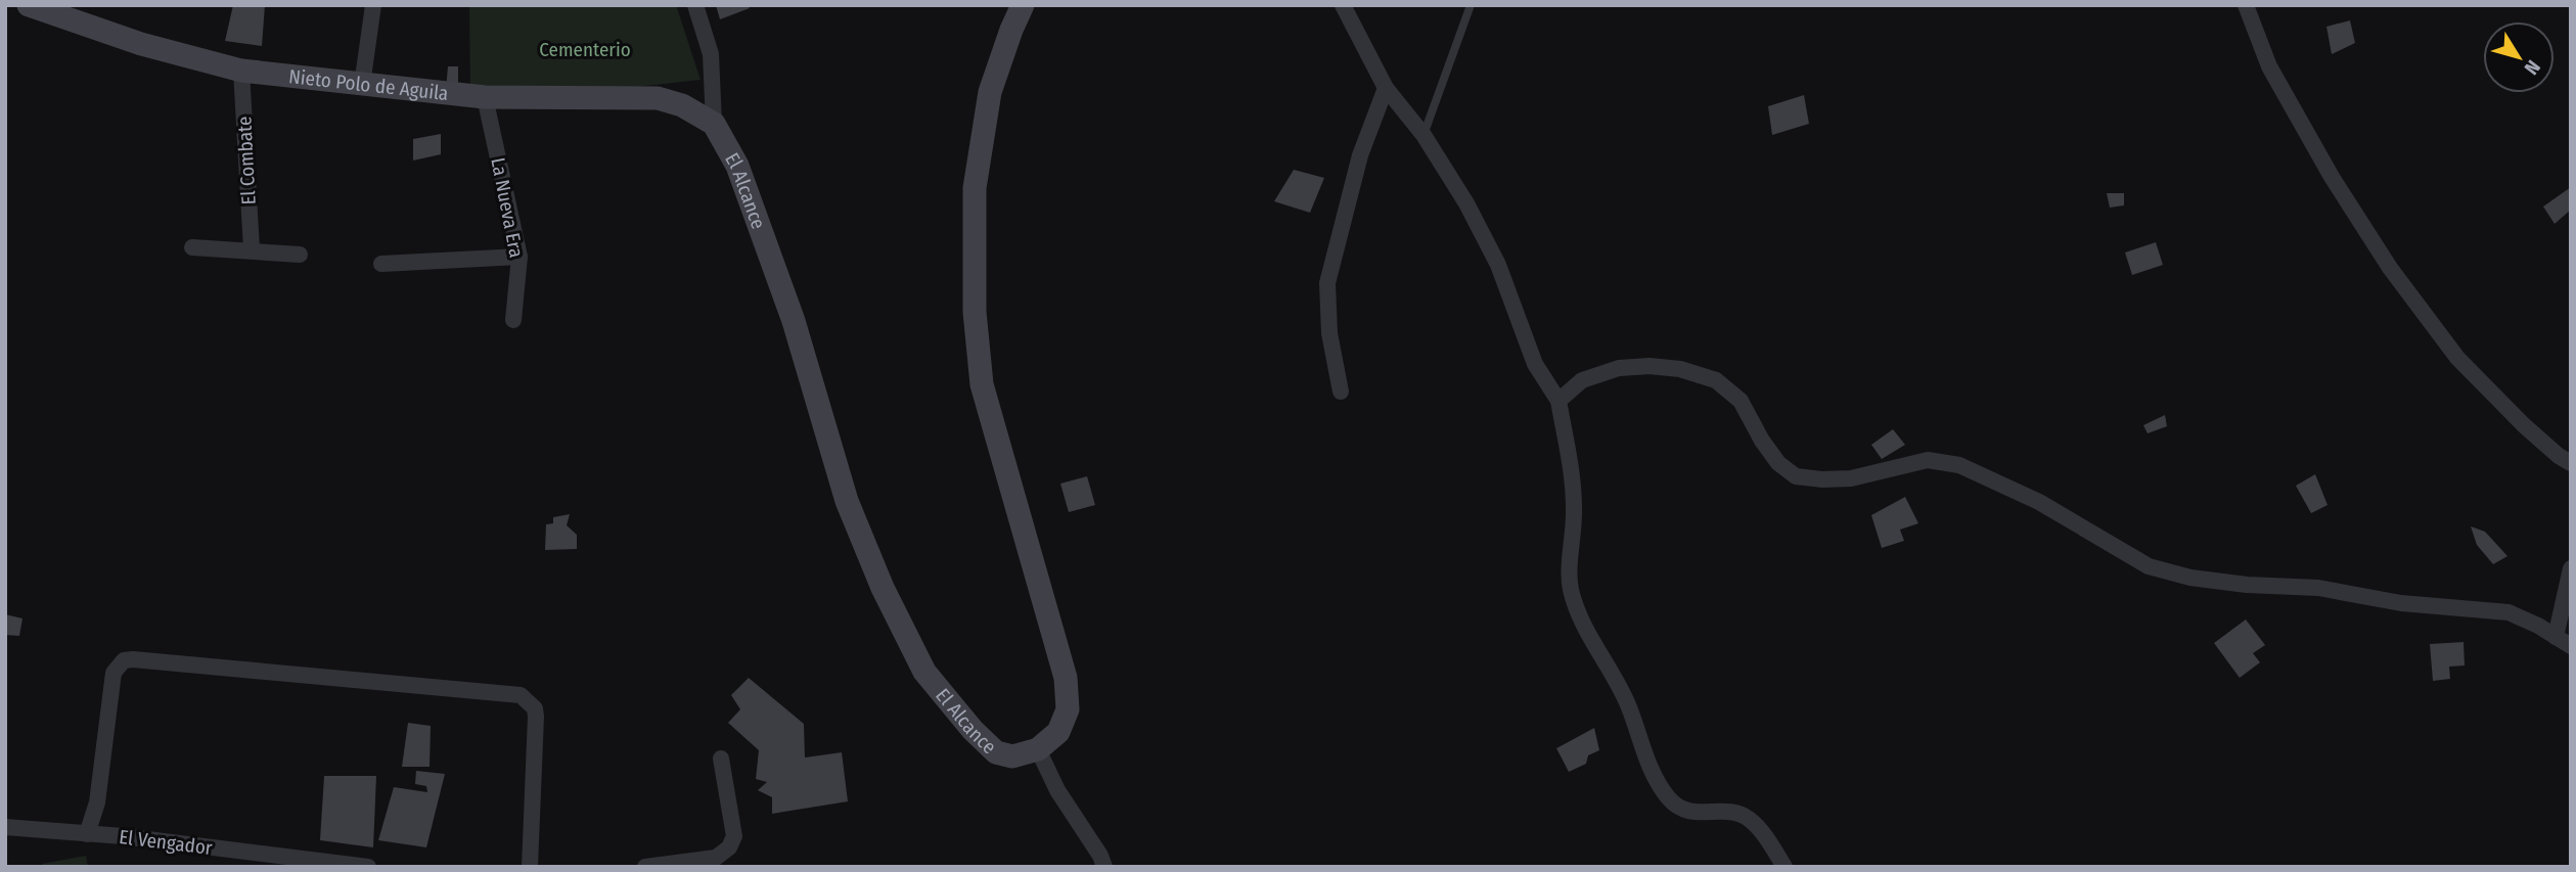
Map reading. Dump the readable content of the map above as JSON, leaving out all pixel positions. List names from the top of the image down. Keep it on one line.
{"streets":{"street":["Nieto Polo de Aguila","El Combate","El Alcance","La Nueva Era","El Vengador"]},"crossings":[["Nieto Polo de Aguila","El Combate"],["Nieto Polo de Aguila","El Alcance"],["Nieto Polo de Aguila","La Nueva Era"]],"parks":["Cementerio"],"north":"bottom right"}
